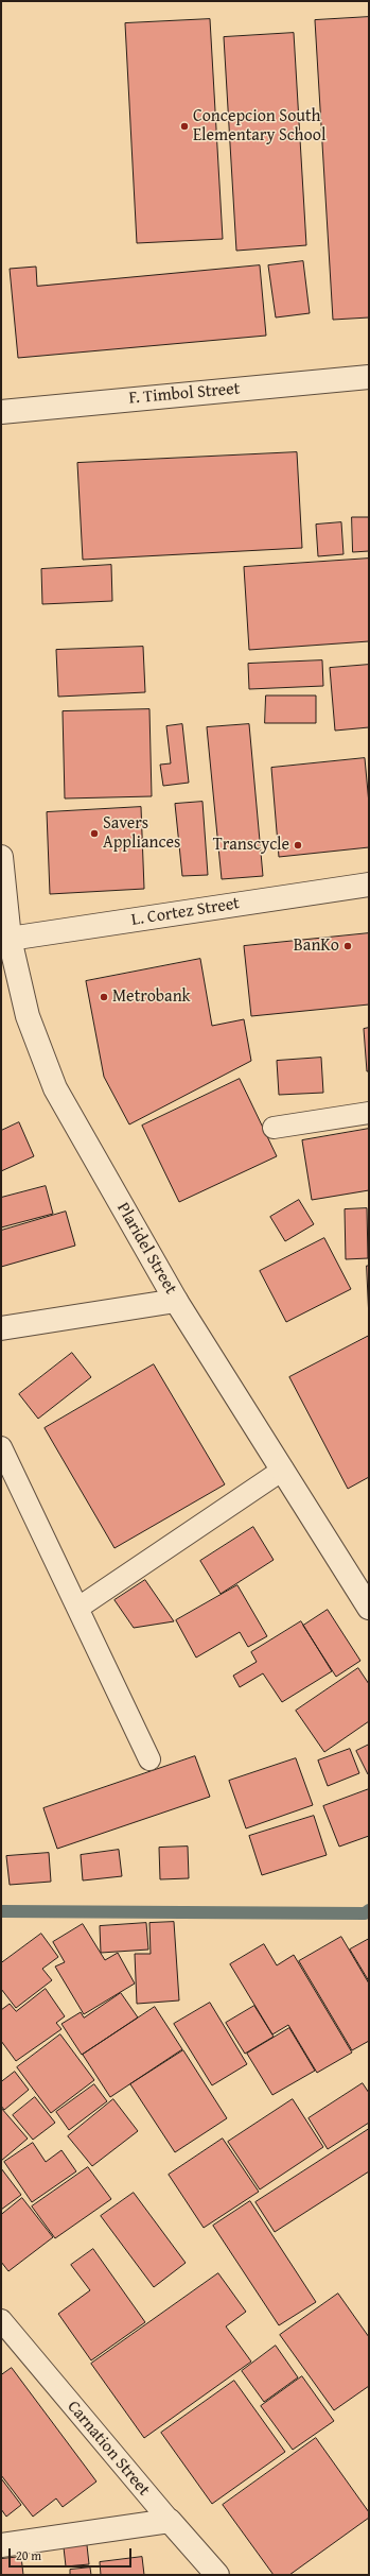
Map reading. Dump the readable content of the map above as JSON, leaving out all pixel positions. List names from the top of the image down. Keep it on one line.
{"streets":{"street":["F. Timbol Street","L. Cortez Street","Plaridel Street","Carnation Street"]},"crossings":[["L. Cortez Street","Plaridel Street"]],"places":["Concepcion South Elementary School","Savers Appliances","Transcycle","BanKo","Metrobank"],"scale_bar":"20 m"}
